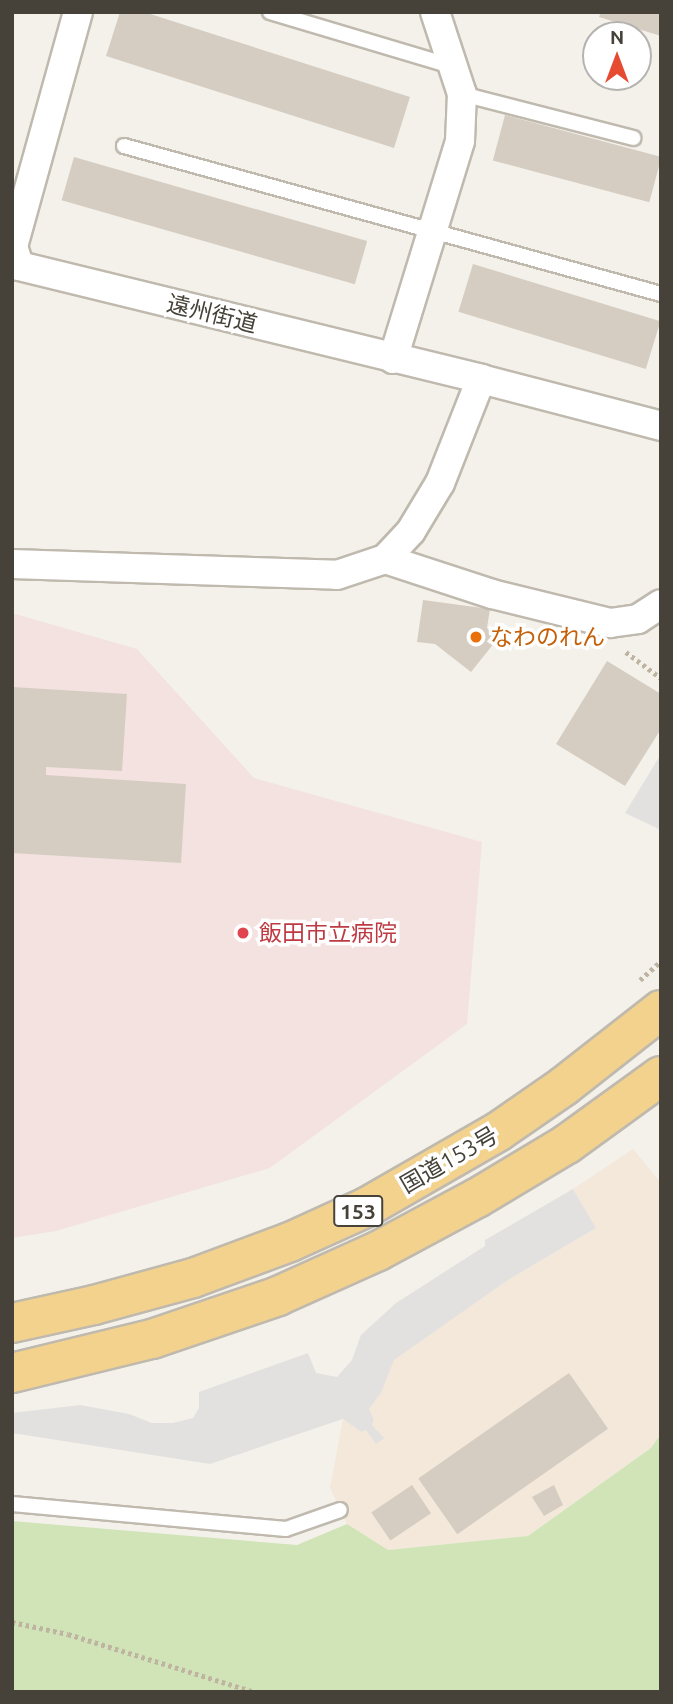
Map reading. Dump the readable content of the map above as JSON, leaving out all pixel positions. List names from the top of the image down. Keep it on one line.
{"streets":{"highway":["国道153号","153"],"street":["遠州街道"]},"places":["なわのれん","飯田市立病院"],"north":"top"}
